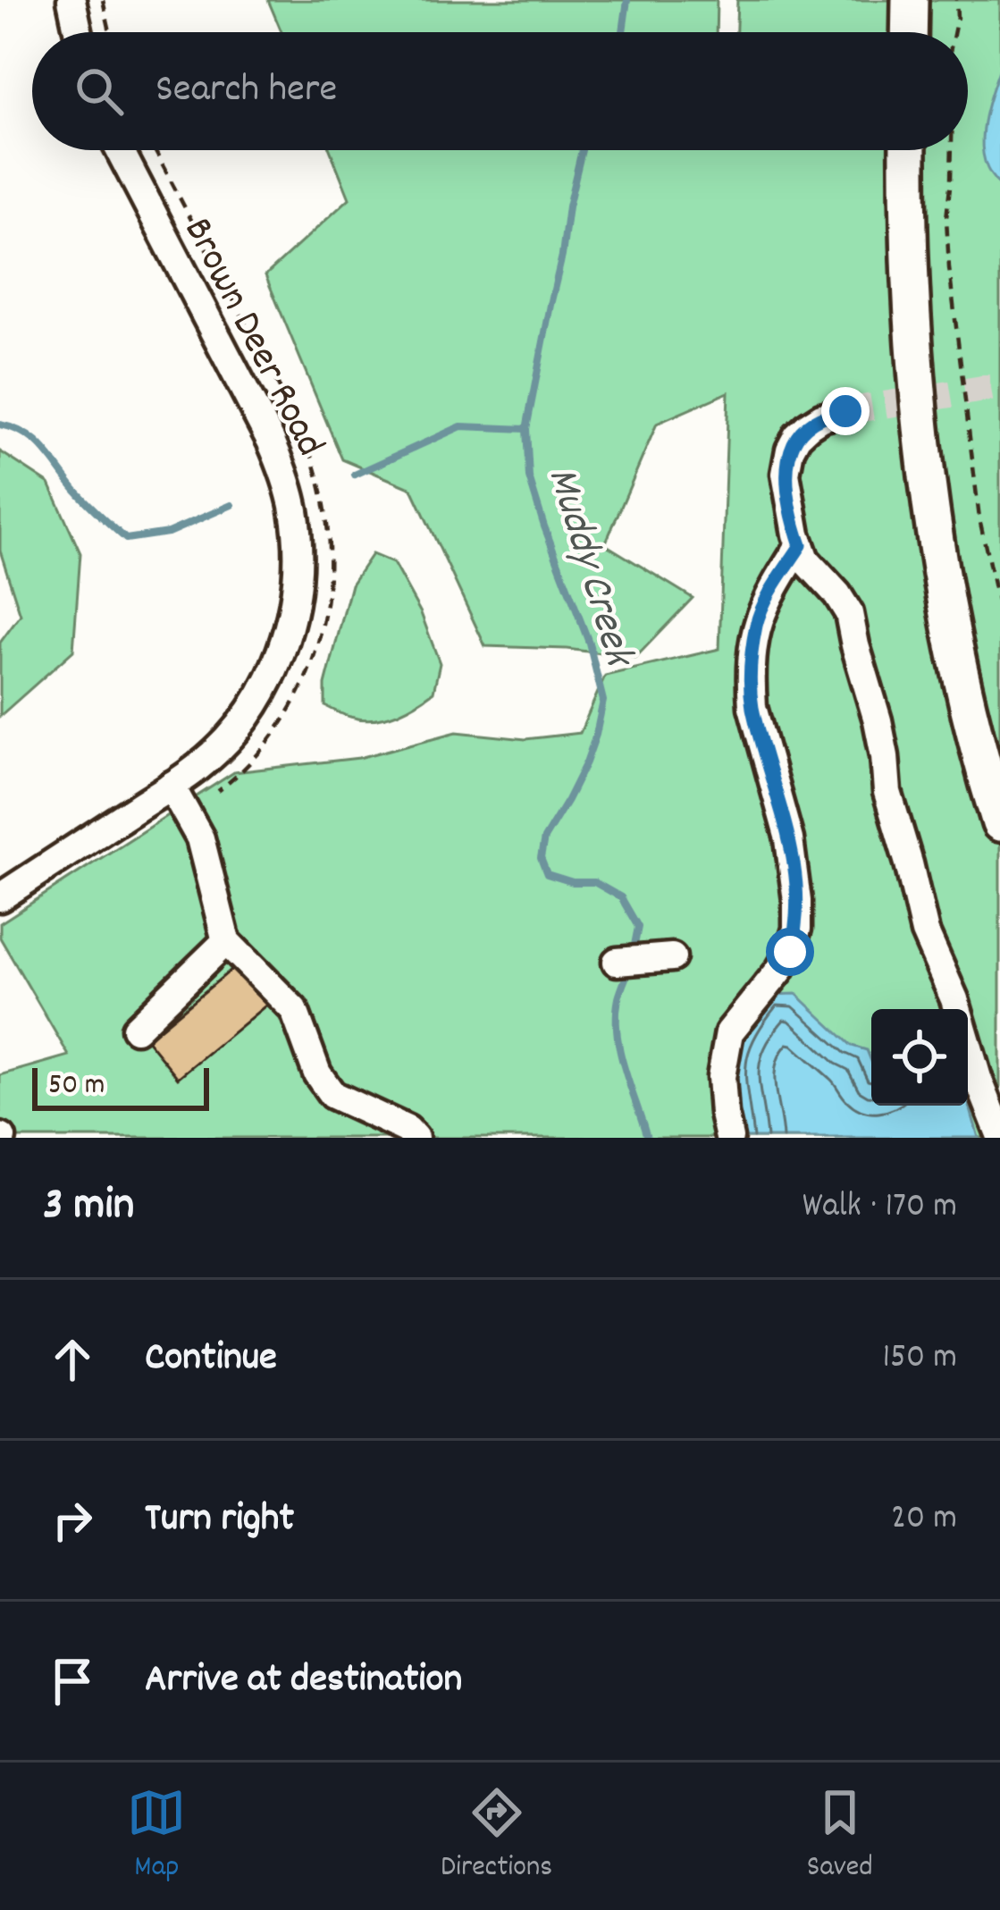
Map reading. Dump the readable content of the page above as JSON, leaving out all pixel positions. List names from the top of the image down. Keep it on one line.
{"streets":{"street":["Brown Deer Road"]},"water":["Muddy Creek"],"scale_bar":"50 m","page":{"search":"Search here","scale":"50 m","heading":["3 min","Walk · 170 m"],"list":[["Continue","150 m"],["Turn right","20 m"],"Arrive at destination"],"nav":["Map","Directions","Saved"]}}
